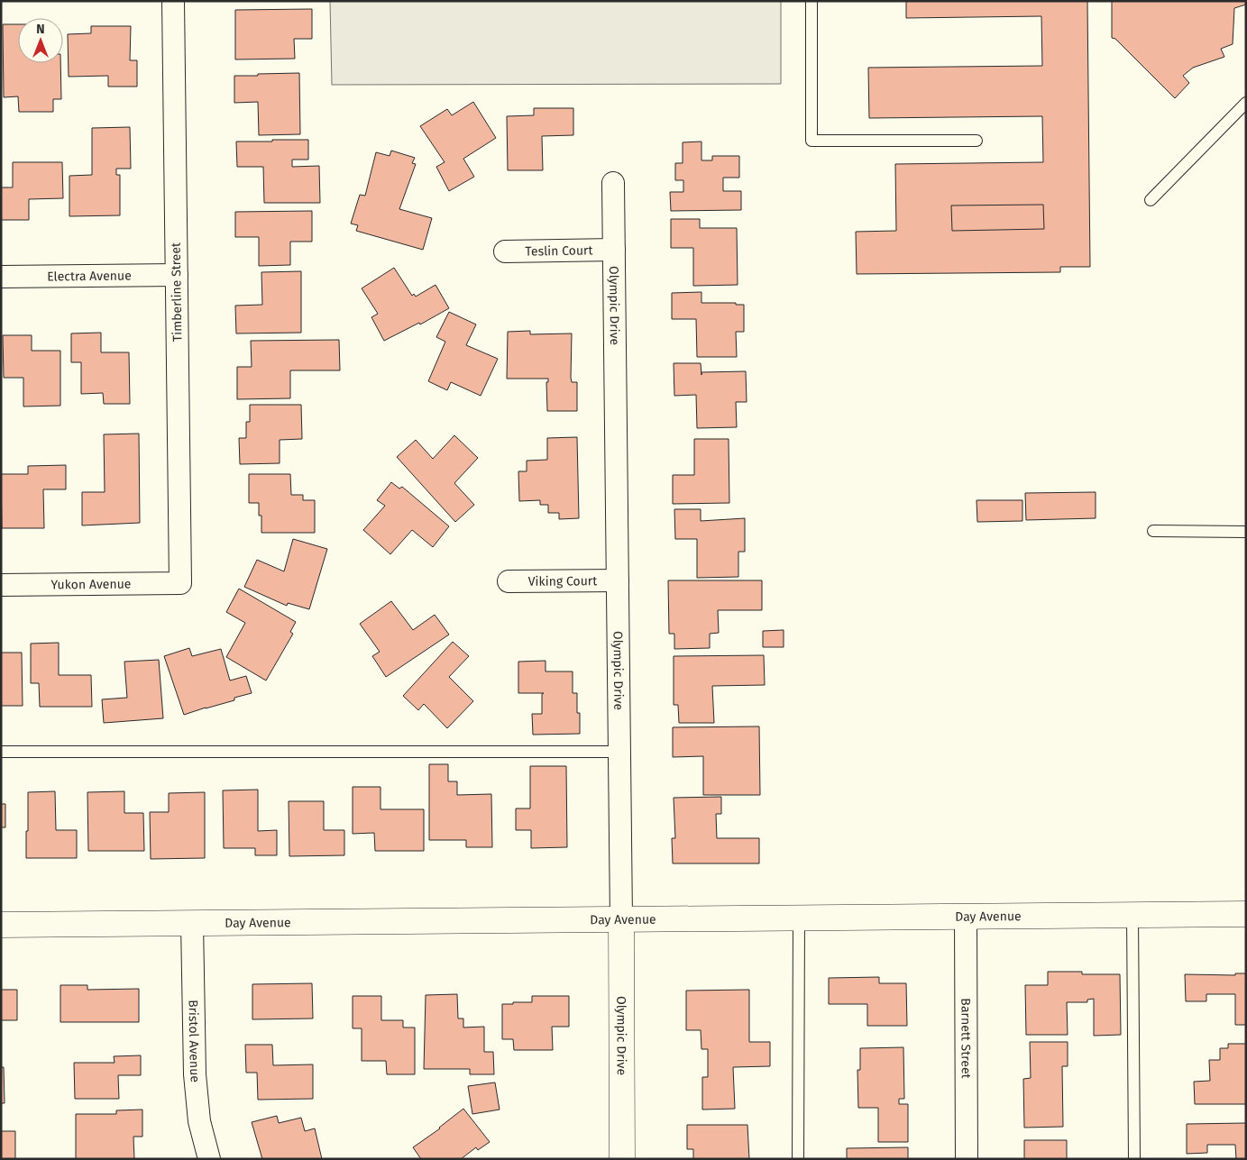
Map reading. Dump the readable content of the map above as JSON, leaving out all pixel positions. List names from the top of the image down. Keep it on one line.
{"streets":{"street":["Teslin Court","Electra Avenue","Timberline Street","Olympic Drive","Viking Court","Yukon Avenue","Day Avenue","Barnett Street","Bristol Avenue"]},"crossings":[["Teslin Court","Olympic Drive"],["Electra Avenue","Timberline Street"],["Timberline Street","Yukon Avenue"],["Olympic Drive","Viking Court"],["Olympic Drive","Day Avenue"],["Day Avenue","Barnett Street"],["Day Avenue","Bristol Avenue"]],"north":"top"}
